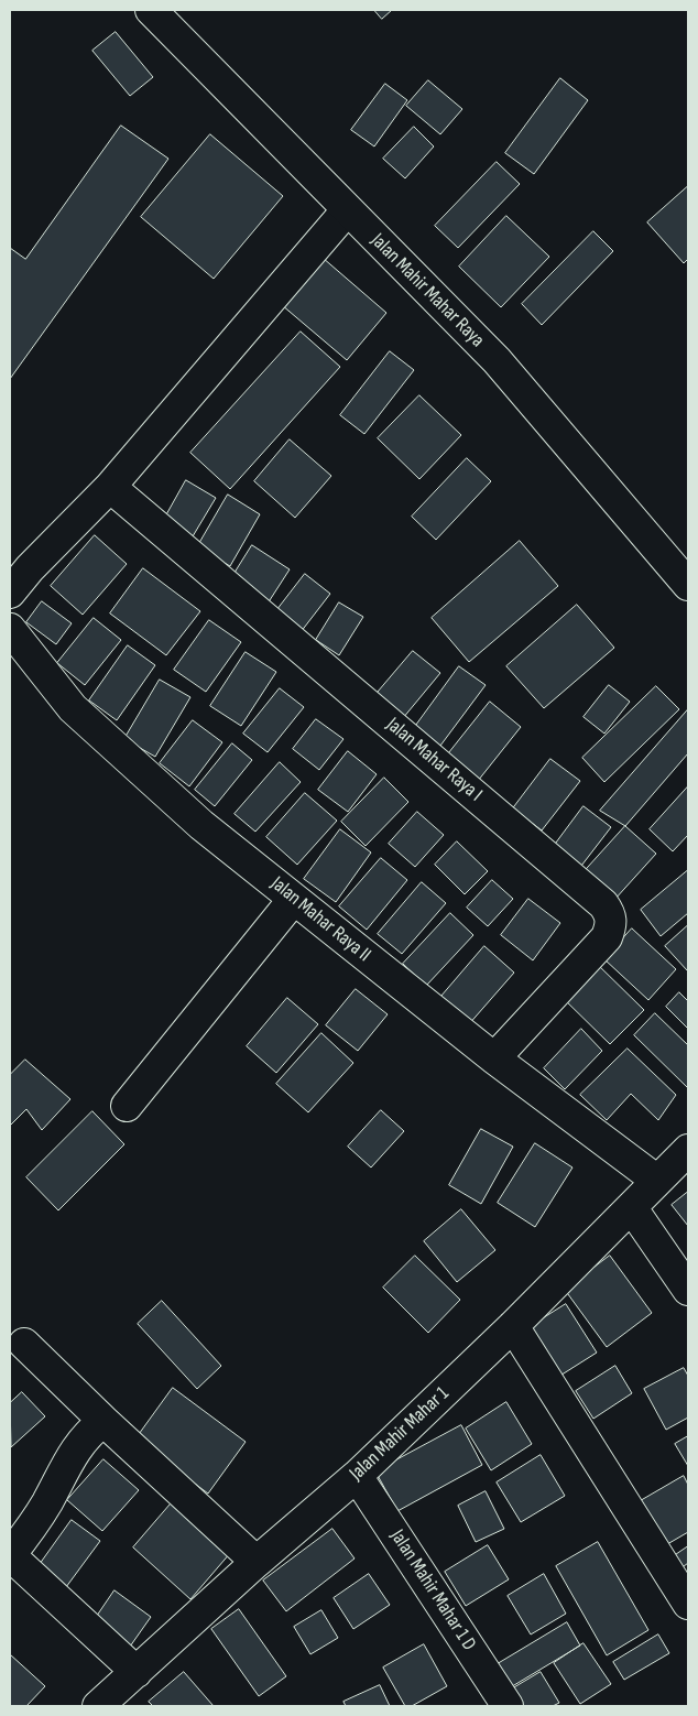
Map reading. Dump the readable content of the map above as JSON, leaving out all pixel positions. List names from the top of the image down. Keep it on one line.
{"streets":{"street":["Jalan Mahir Mahar Raya","Jalan Mahar Raya I","Jalan Mahar Raya II","Jalan Mahir Mahar 1","Jalan Mahir Mahar 1 D"]},"crossings":[["Jalan Mahar Raya I","Jalan Mahar Raya II"],["Jalan Mahar Raya II","Jalan Mahir Mahar 1"],["Jalan Mahir Mahar 1","Jalan Mahir Mahar 1 D"]]}
